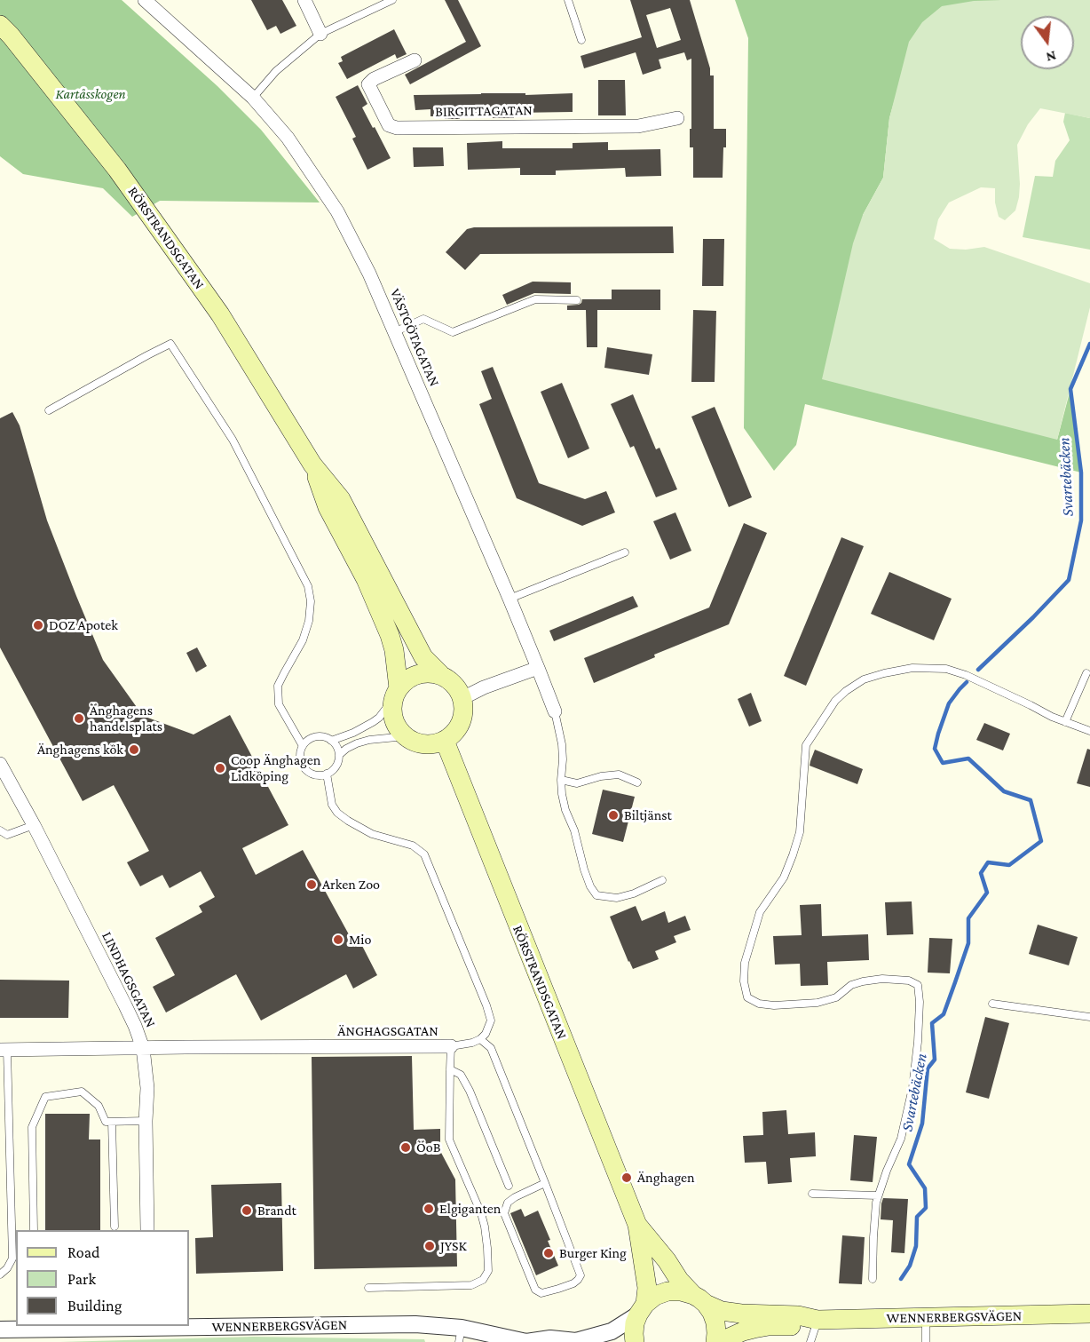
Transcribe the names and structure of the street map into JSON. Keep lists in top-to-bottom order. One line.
{"streets":{"main road":["RÖRSTRANDSGATAN","WENNERBERGSVÄGEN"],"street":["BIRGITTAGATAN","VÄSTGÖTAGATAN","LINDHAGSGATAN","ÄNGHAGSGATAN"]},"crossings":[["RÖRSTRANDSGATAN","WENNERBERGSVÄGEN"],["LINDHAGSGATAN","ÄNGHAGSGATAN"]],"water":["Svartebäcken"],"parks":["Kartåsskogen"],"places":["DOZ Apotek","Änghagens handelsplats","Änghagens kök","Coop Änghagen Lidköping","Biltjänst","Arken Zoo","Mio","ÖoB","Änghagen","Elgiganten","Brandt","JYSK","Burger King"],"legend":["Road","Park","Building"],"north":"bottom"}
